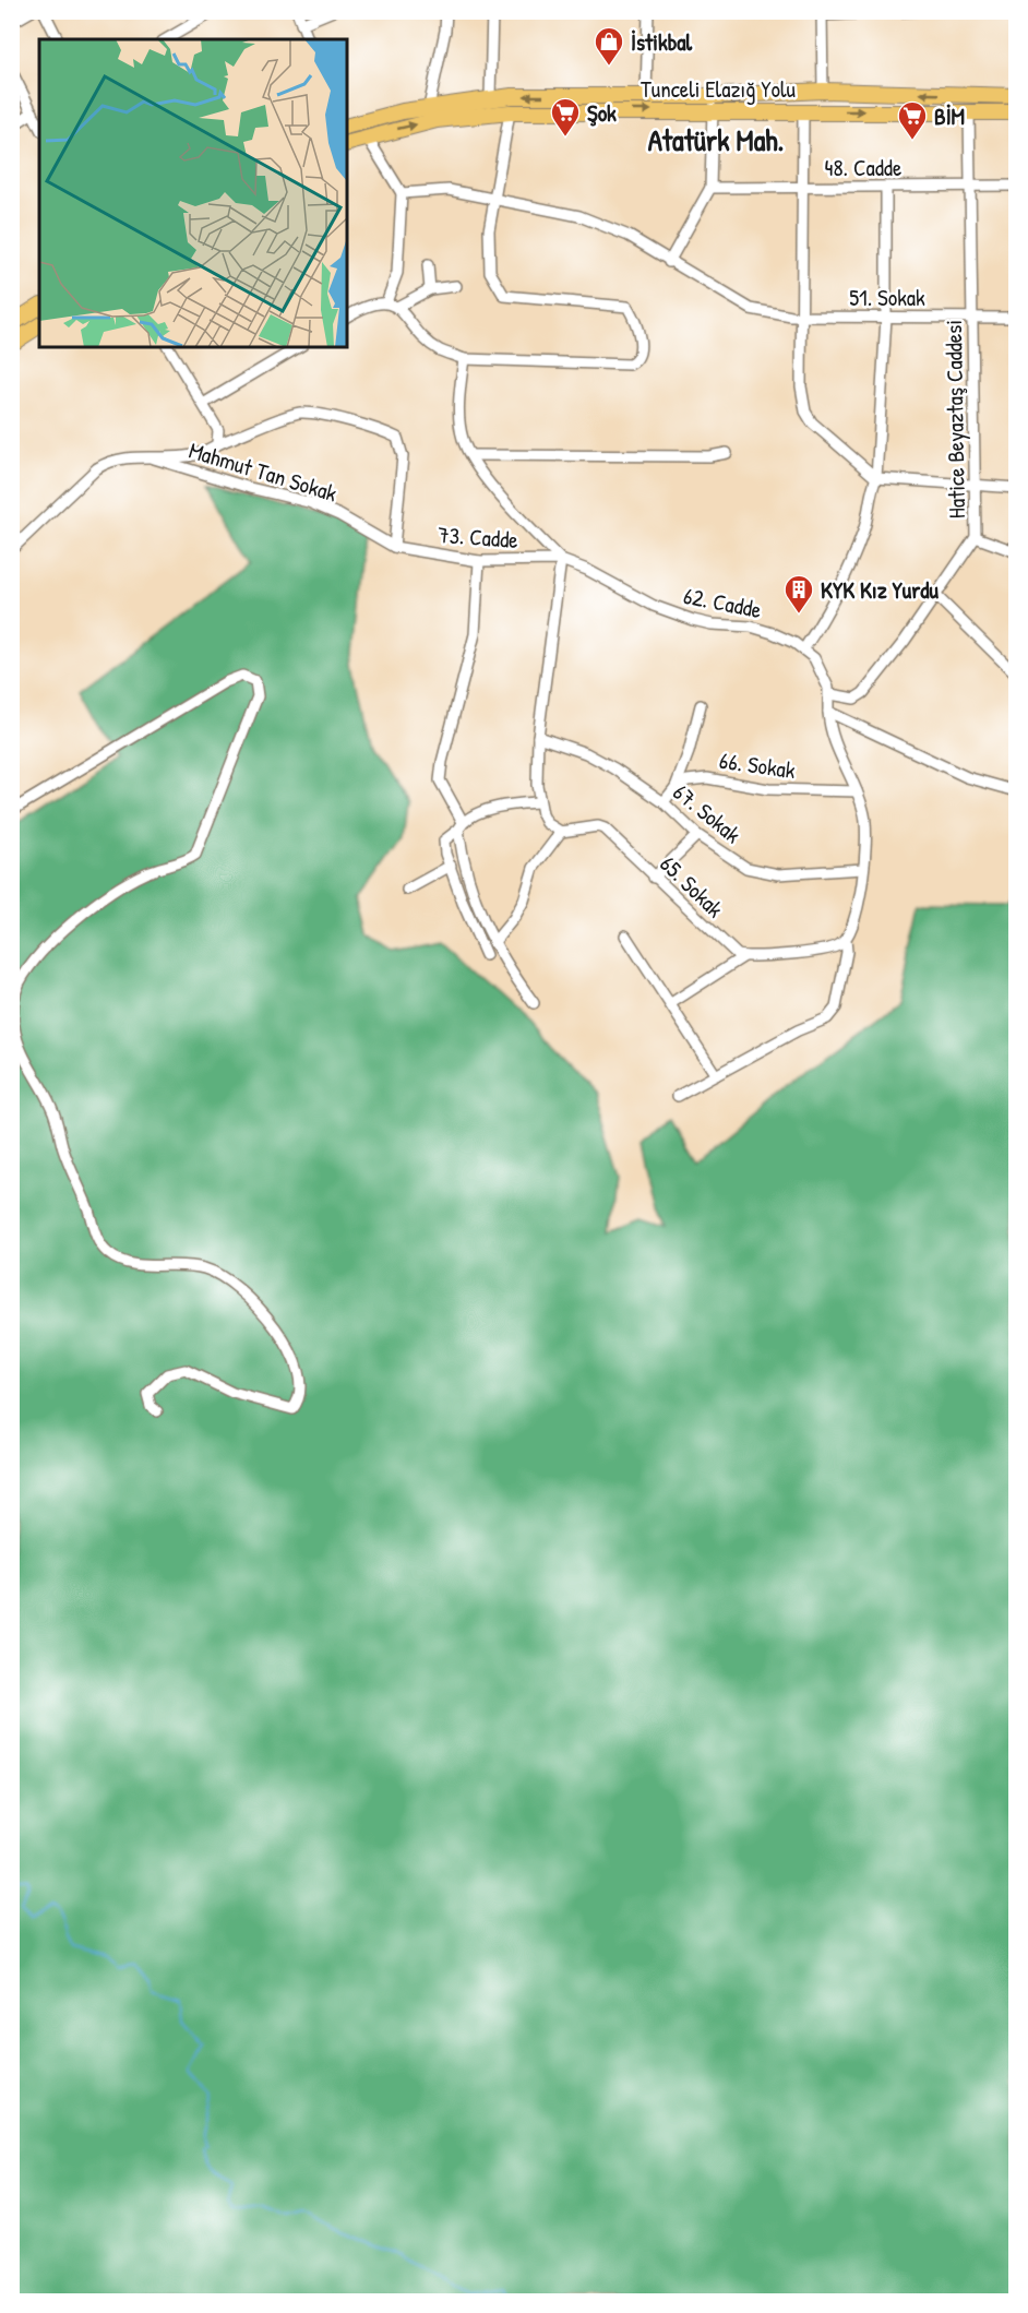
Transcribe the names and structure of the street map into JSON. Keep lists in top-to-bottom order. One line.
{"streets":{"main road":["Tunceli Elazığ Yolu"],"street":["48. Cadde","51. Sokak","Hatice Beyaztaş Caddesi","Mahmut Tan Sokak","73. Cadde","62. Cadde","66. Sokak","67. Sokak","65. Sokak"]},"crossings":[["Tunceli Elazığ Yolu","Hatice Beyaztaş Caddesi"],["48. Cadde","Hatice Beyaztaş Caddesi"],["51. Sokak","Hatice Beyaztaş Caddesi"],["Hatice Beyaztaş Caddesi","62. Cadde"],["Mahmut Tan Sokak","73. Cadde"],["73. Cadde","62. Cadde"]],"districts":["Atatürk Mah."],"places":{"shop":["İstikbal"],"supermarket":["Şok","BİM"],"building":["KYK Kız Yurdu"]}}
